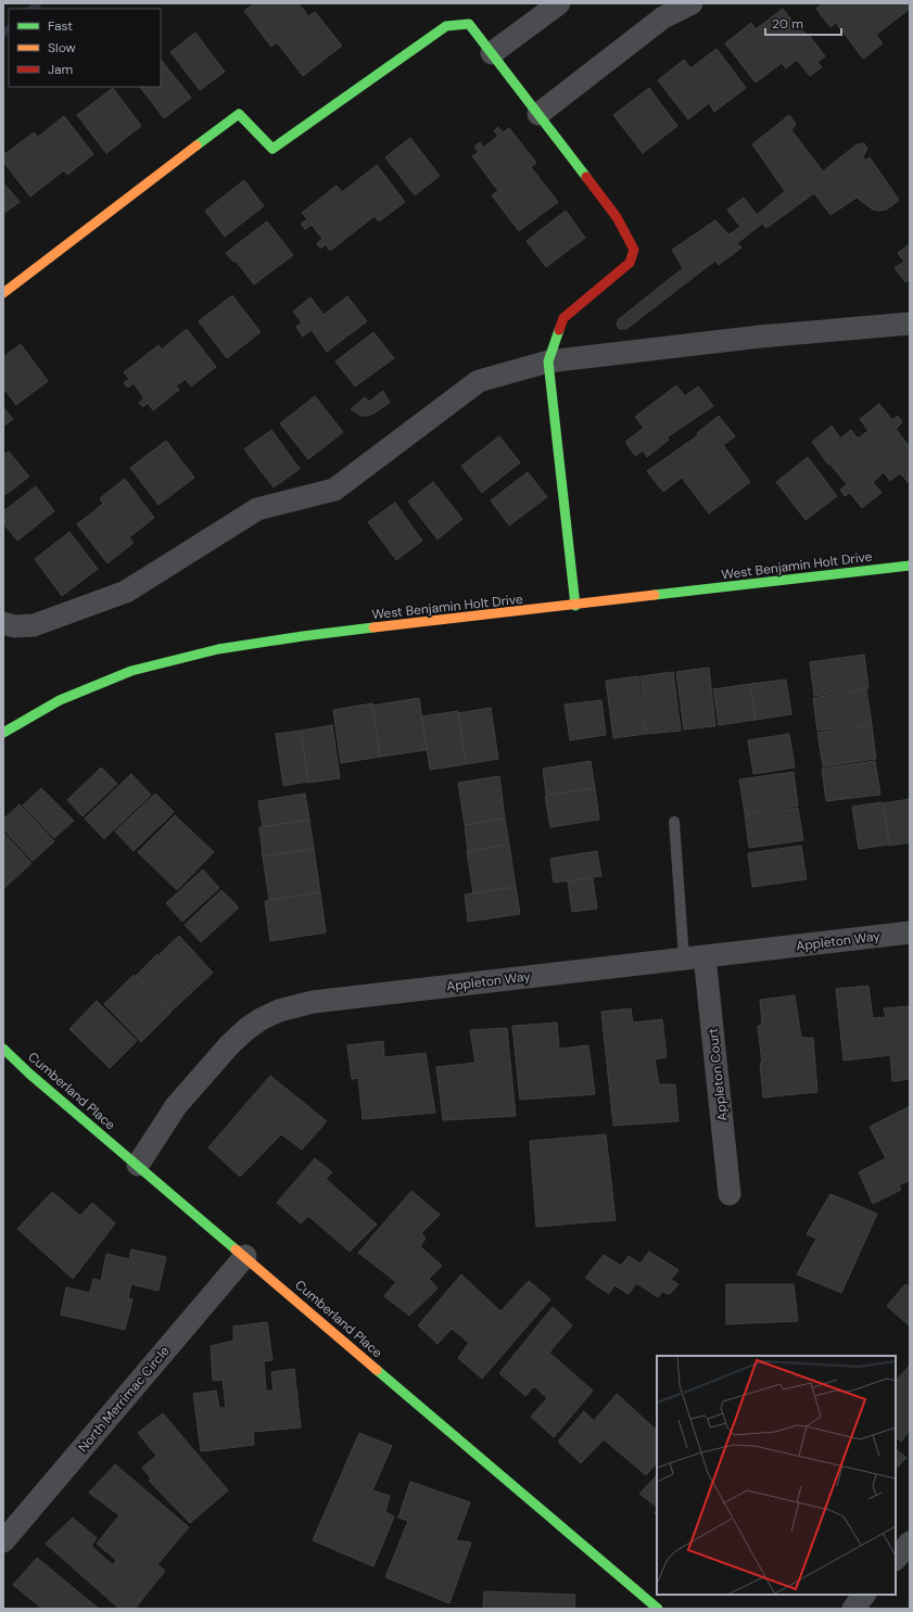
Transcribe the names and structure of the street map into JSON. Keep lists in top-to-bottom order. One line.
{"streets":{"street":["West Benjamin Holt Drive","Appleton Way","Appleton Court","Cumberland Place","North Merrimac Circle"]},"crossings":[["Appleton Way","Appleton Court"],["Appleton Way","Cumberland Place"],["Cumberland Place","North Merrimac Circle"]],"legend":["Fast","Slow","Jam"],"scale_bar":"20 m"}
